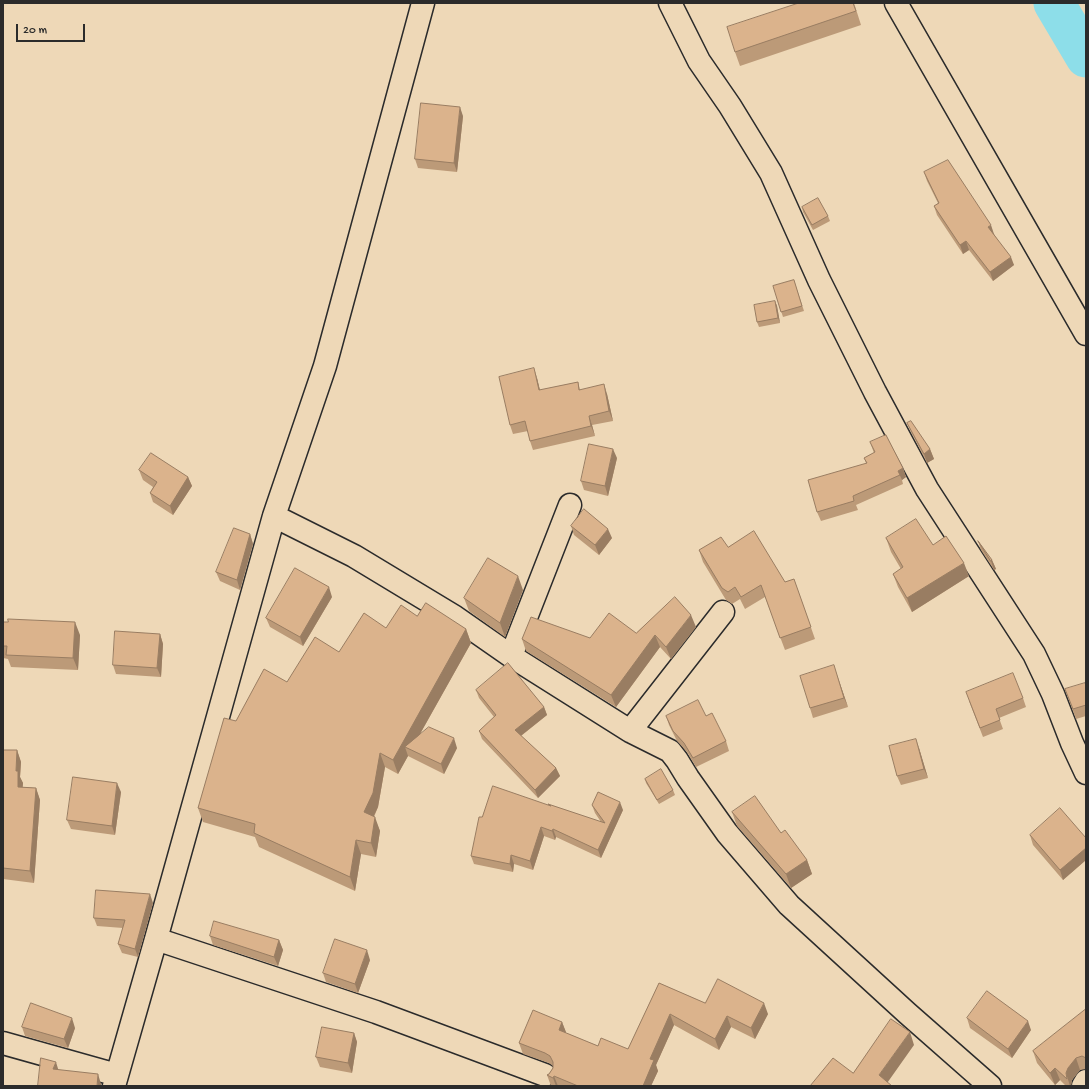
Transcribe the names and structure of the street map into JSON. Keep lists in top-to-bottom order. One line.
{"scale_bar":"20 m"}
